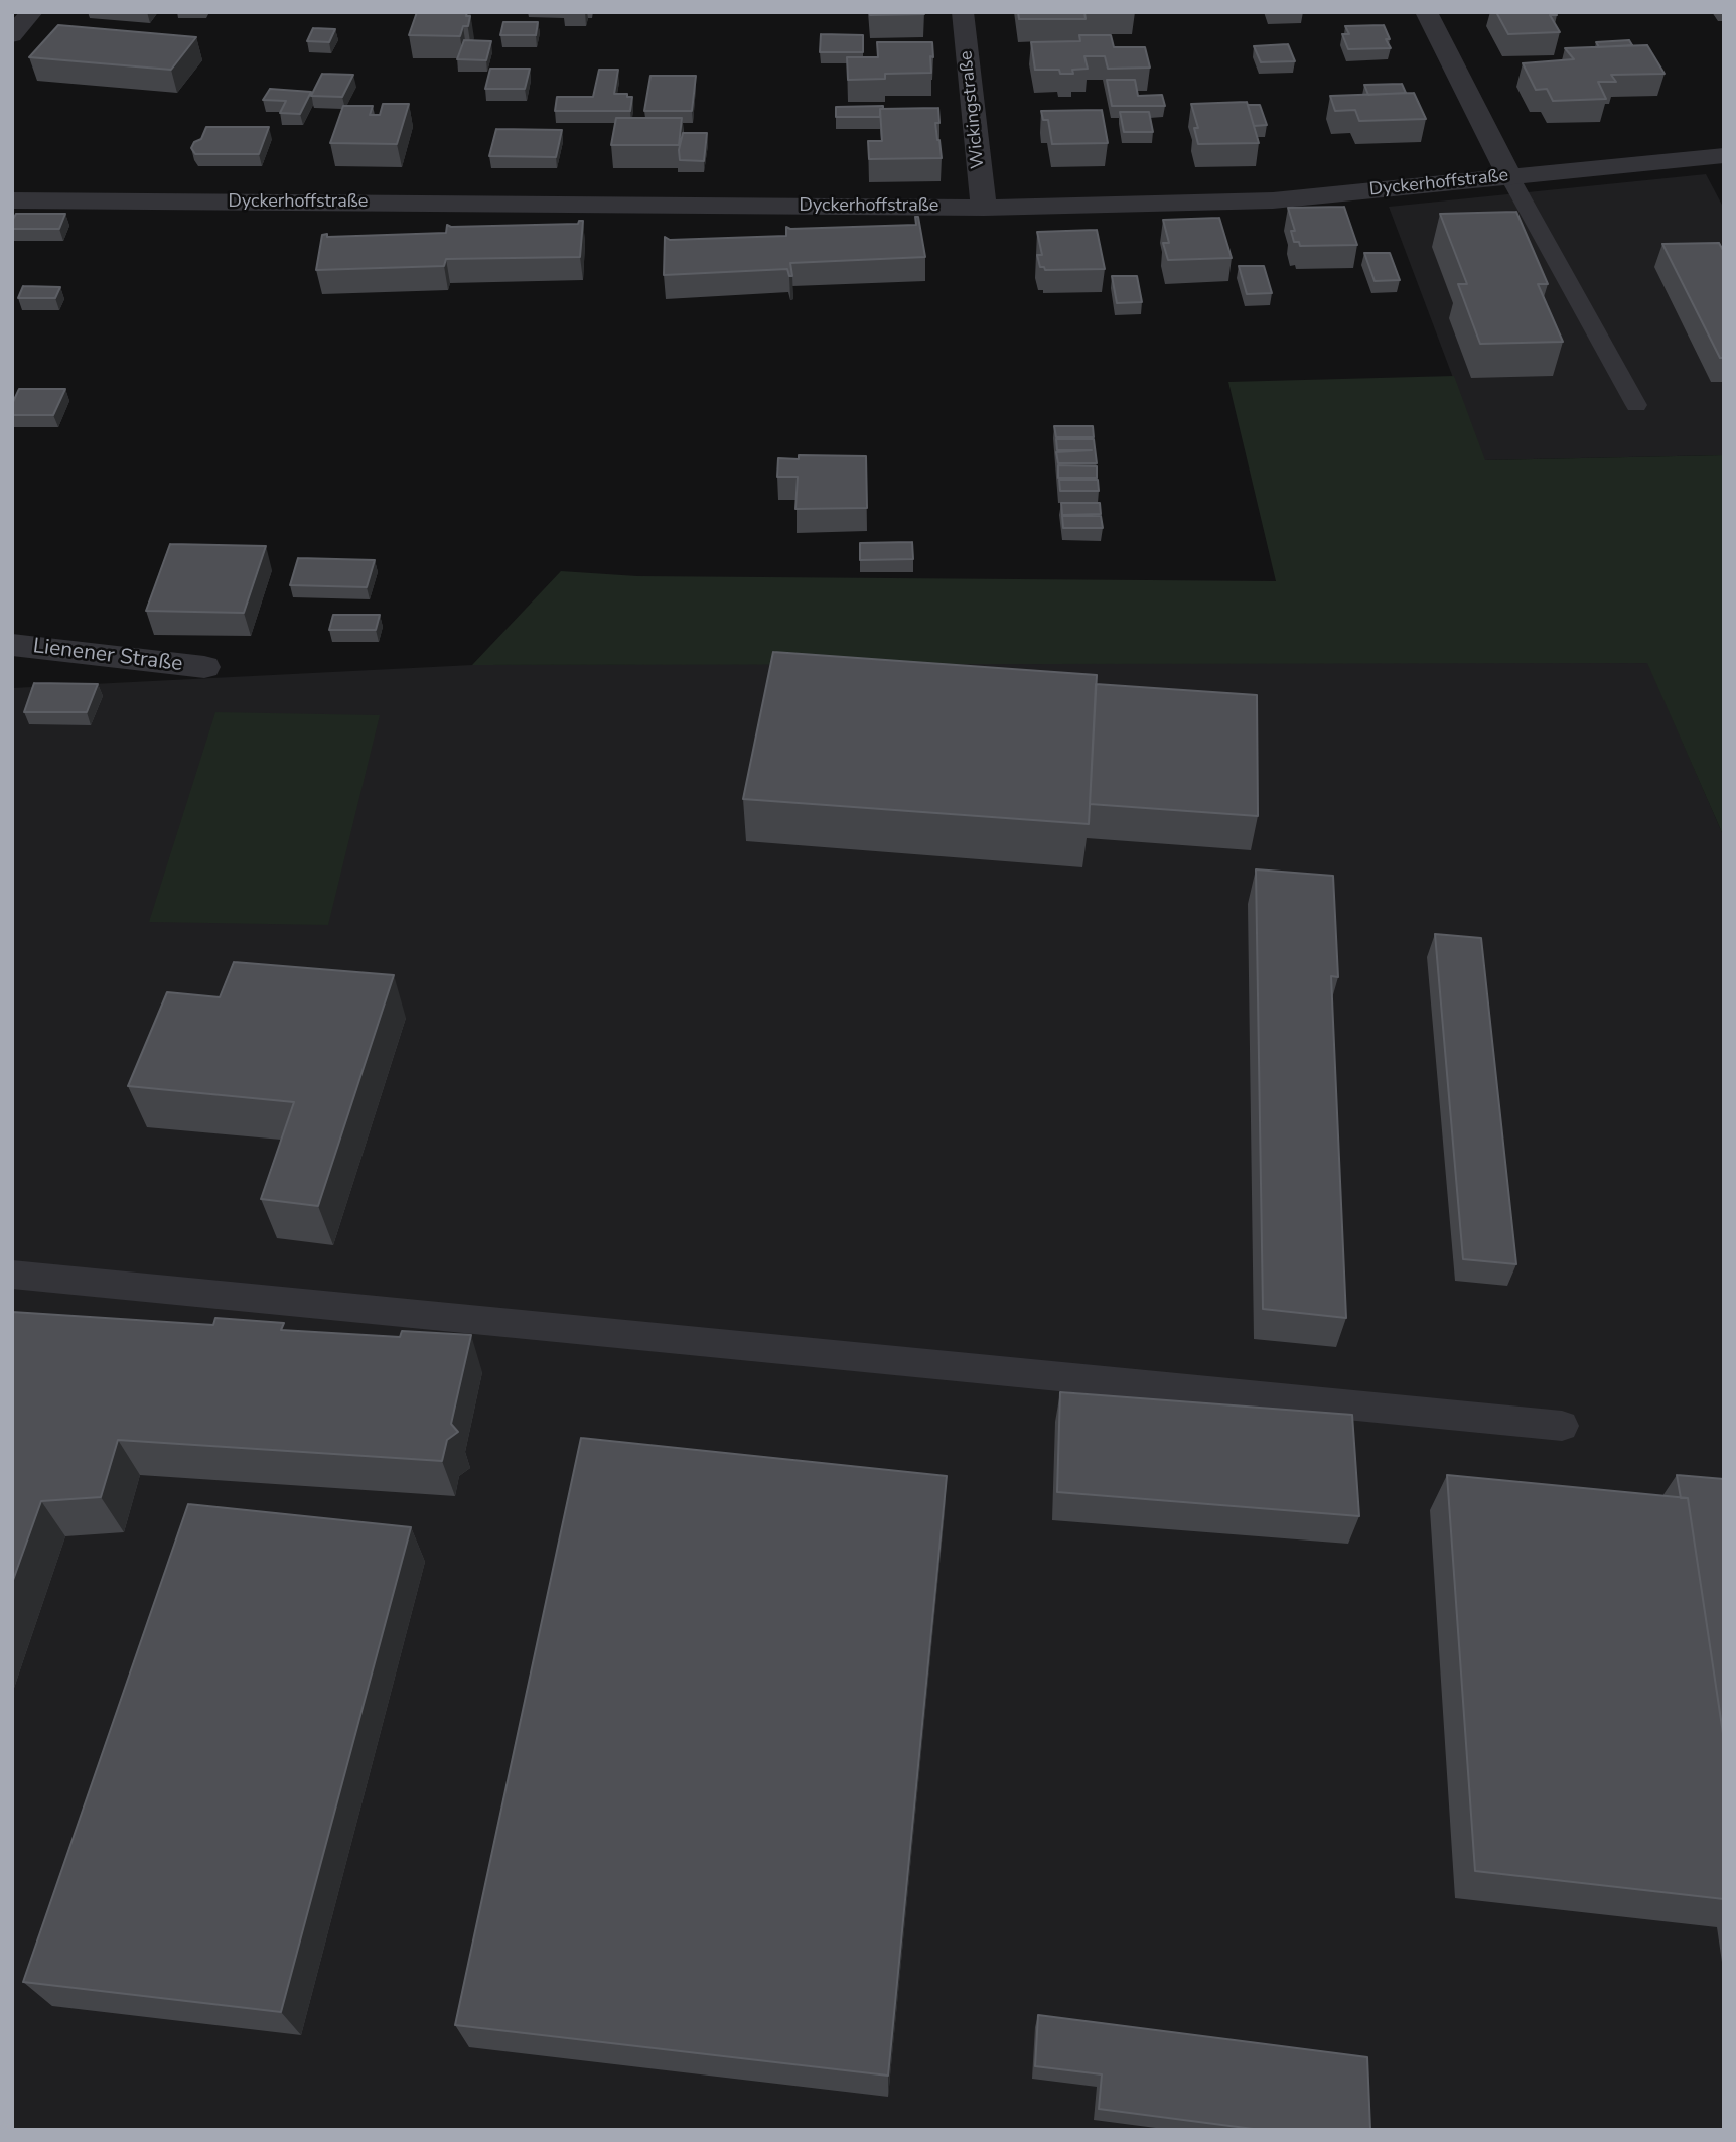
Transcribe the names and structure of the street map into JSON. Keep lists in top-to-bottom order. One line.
{"streets":{"street":["Wickingstraße","Dyckerhoffstraße","Lienener Straße"]},"crossings":[["Wickingstraße","Dyckerhoffstraße"]]}
